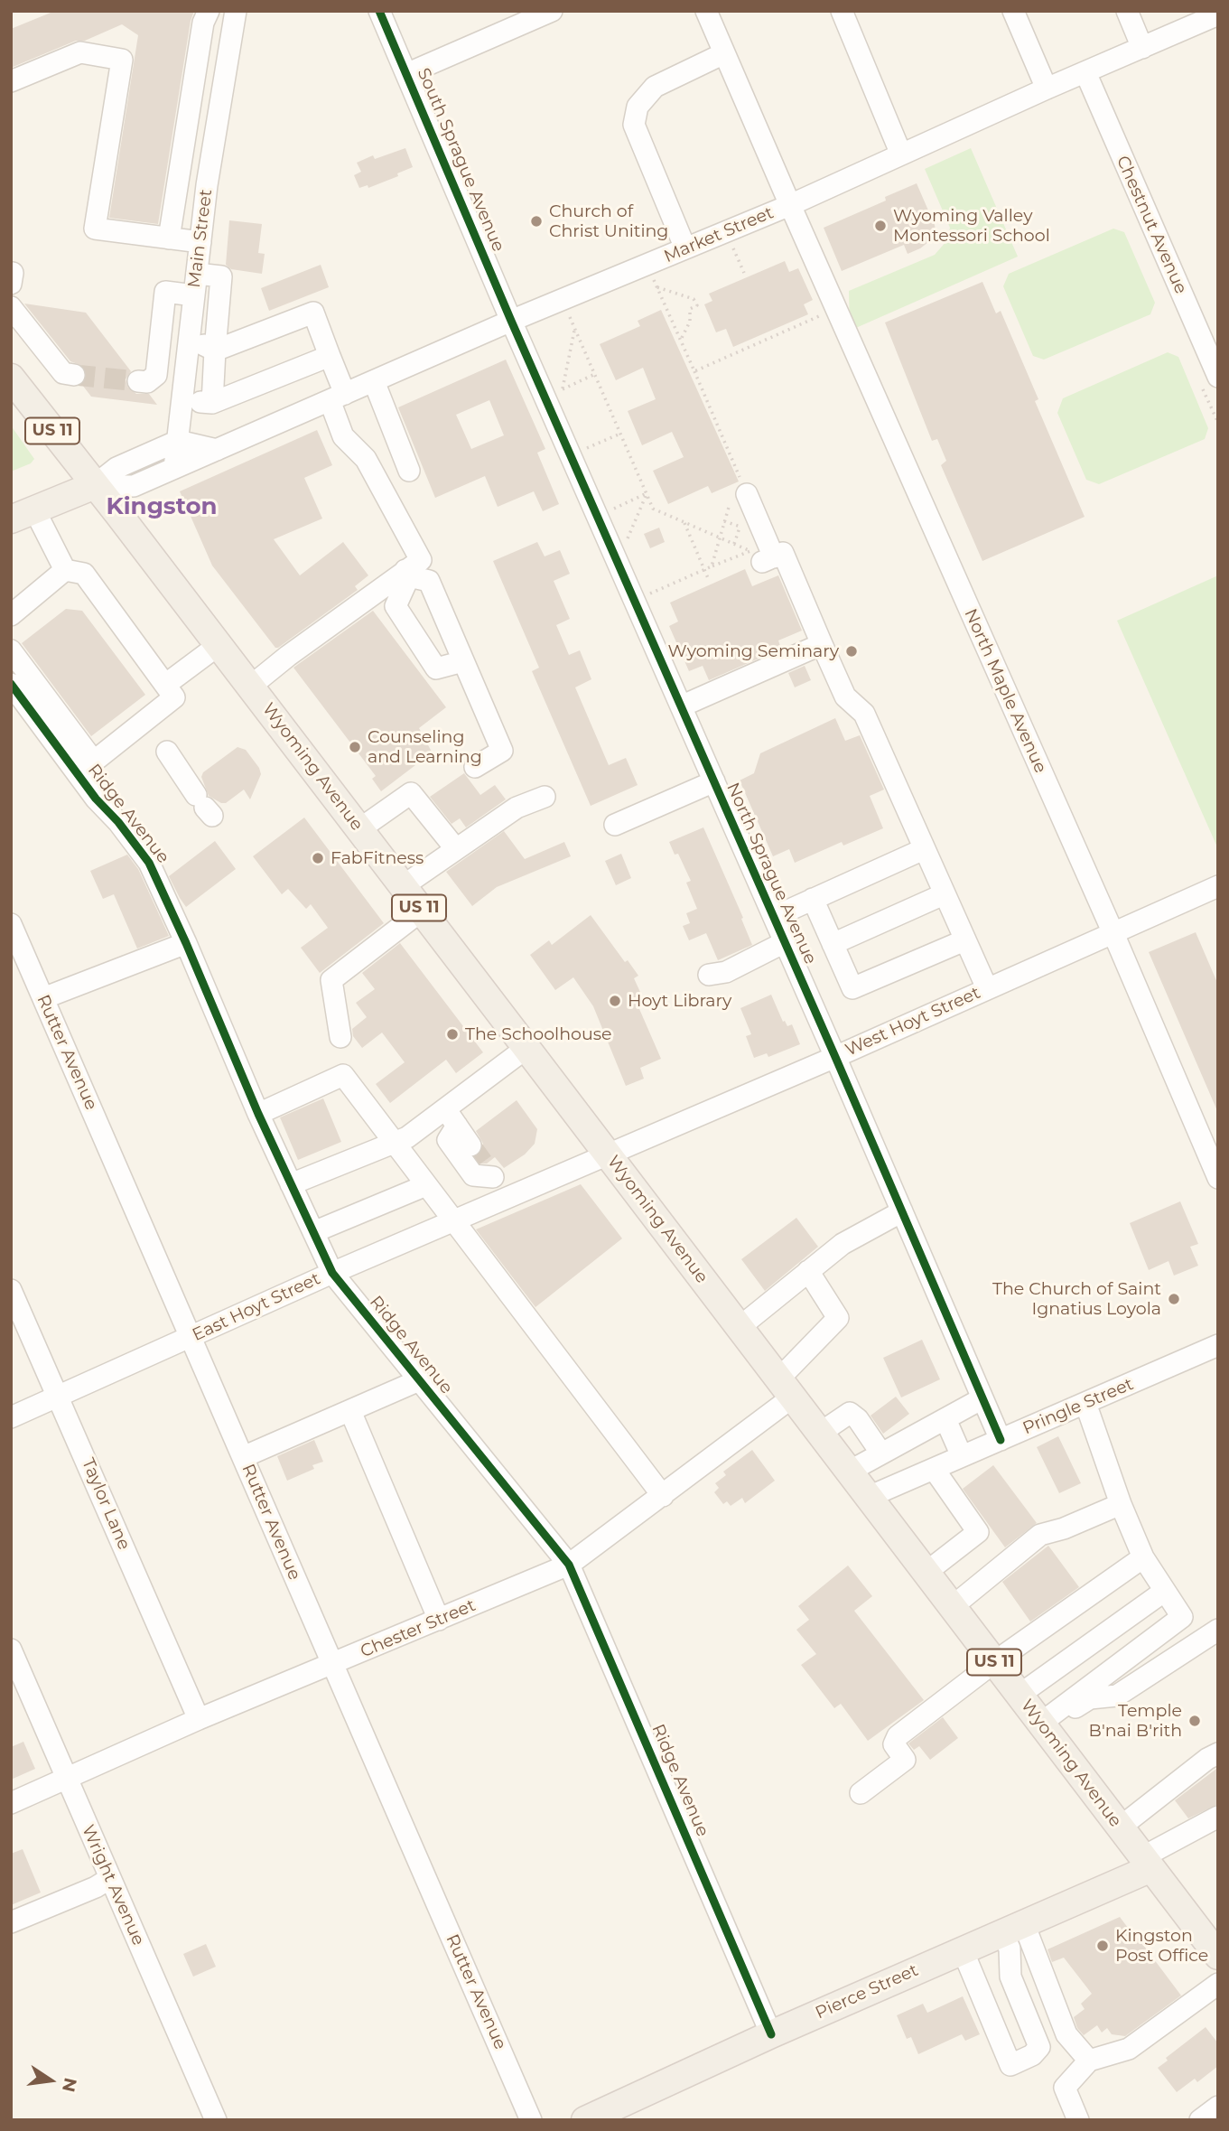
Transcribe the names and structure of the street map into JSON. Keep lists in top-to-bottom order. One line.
{"streets":{"main road":["Market Street","US 11","Wyoming Avenue","Pierce Street"],"street":["South Sprague Avenue","Chestnut Avenue","Main Street","North Maple Avenue","Ridge Avenue","North Sprague Avenue","West Hoyt Street","Rutter Avenue","East Hoyt Street","Pringle Street","Taylor Lane","Chester Street","Wright Avenue"]},"crossings":[["South Sprague Avenue","Market Street"],["South Sprague Avenue","North Sprague Avenue"],["Chestnut Avenue","Market Street"],["Market Street","Main Street"],["Market Street","US 11"],["Market Street","North Maple Avenue"],["Market Street","Wyoming Avenue"],["Market Street","North Sprague Avenue"],["US 11","Wyoming Avenue"],["North Maple Avenue","West Hoyt Street"],["Wyoming Avenue","West Hoyt Street"],["Wyoming Avenue","East Hoyt Street"],["Wyoming Avenue","Pringle Street"],["Wyoming Avenue","Chester Street"],["Wyoming Avenue","Pierce Street"],["Ridge Avenue","East Hoyt Street"],["Ridge Avenue","Chester Street"],["Ridge Avenue","Pierce Street"],["North Sprague Avenue","West Hoyt Street"],["North Sprague Avenue","Pringle Street"],["West Hoyt Street","East Hoyt Street"],["Rutter Avenue","East Hoyt Street"],["Rutter Avenue","Chester Street"],["East Hoyt Street","Taylor Lane"],["Taylor Lane","Chester Street"],["Chester Street","Wright Avenue"]],"districts":["Kingston"],"places":["Church of Christ Uniting","Wyoming Valley Montessori School","Wyoming Seminary","Counseling and Learning","FabFitness","Hoyt Library","The Schoolhouse","The Church of Saint Ignatius Loyola","Temple B'nai B'rith","Kingston Post Office"],"north":"right"}
